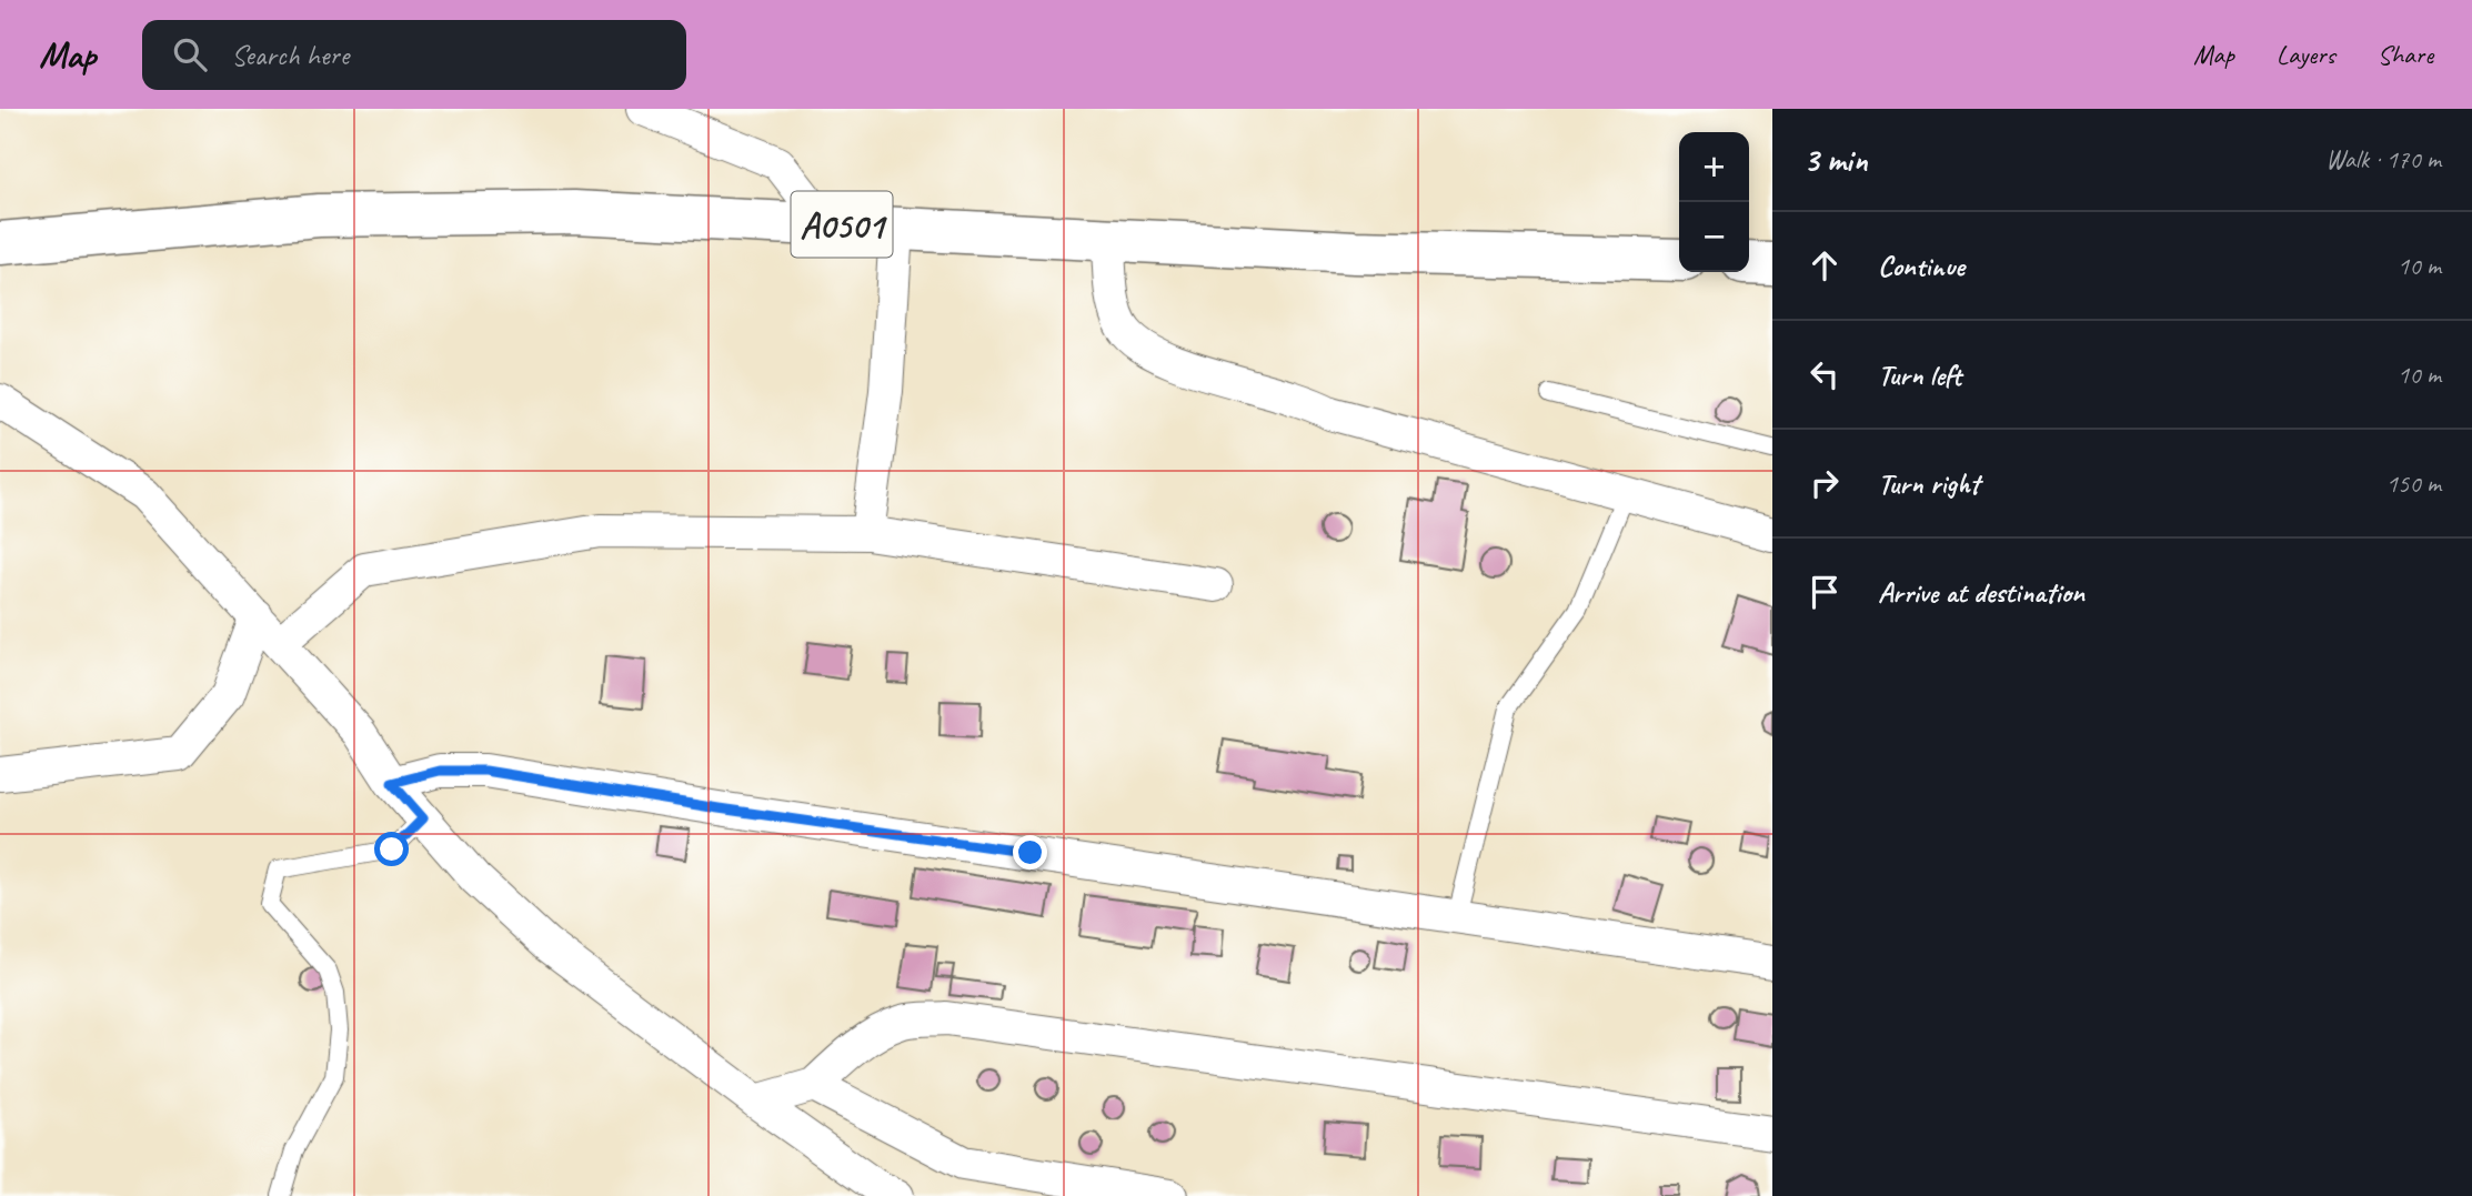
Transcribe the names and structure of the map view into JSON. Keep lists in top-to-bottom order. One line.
{"streets":{"highway":["A0501"]},"page":{"header":"Map","search":"Search here","nav":["Map","Layers","Share"],"heading":["3 min","Walk · 170 m"],"map_buttons":["+","−"],"list":[["Continue","10 m"],["Turn left","10 m"],["Turn right","150 m"],"Arrive at destination"]}}
